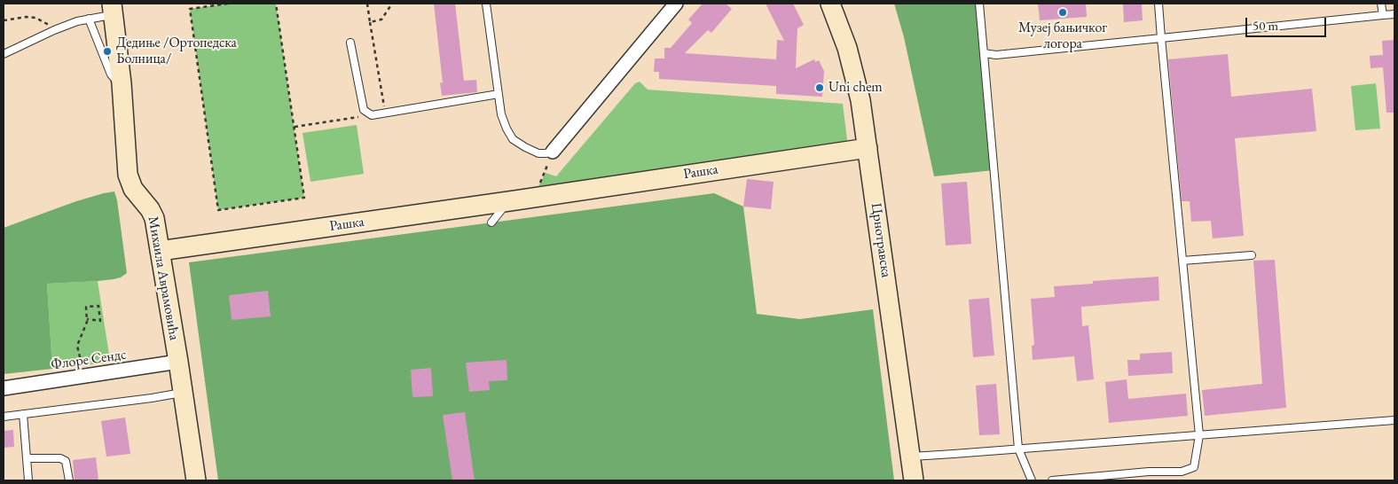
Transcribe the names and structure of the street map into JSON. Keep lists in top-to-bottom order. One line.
{"streets":{"street":["Рашка","Црнотравска","Михаила Аврамовића","Флоре Сендс"]},"crossings":[["Рашка","Црнотравска"],["Рашка","Михаила Аврамовића"],["Михаила Аврамовића","Флоре Сендс"]],"places":["Музеј бањичког логора","Дедиње /Ортопедска Болница/","Uni chem"],"scale_bar":"50 m"}
